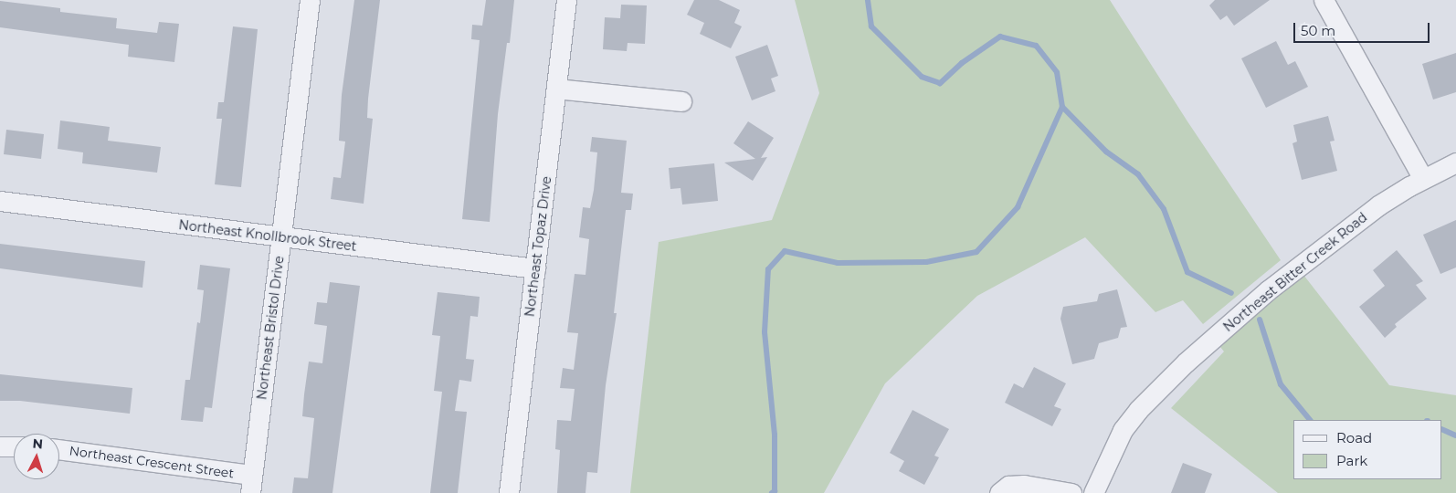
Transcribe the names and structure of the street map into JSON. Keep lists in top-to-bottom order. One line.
{"streets":{"street":["Northeast Knollbrook Street","Northeast Topaz Drive","Northeast Bitter Creek Road","Northeast Bristol Drive","Northeast Crescent Street"]},"crossings":[["Northeast Knollbrook Street","Northeast Topaz Drive"],["Northeast Knollbrook Street","Northeast Bristol Drive"],["Northeast Bristol Drive","Northeast Crescent Street"]],"legend":["Road","Park"],"scale_bar":"50 m","north":"top"}
